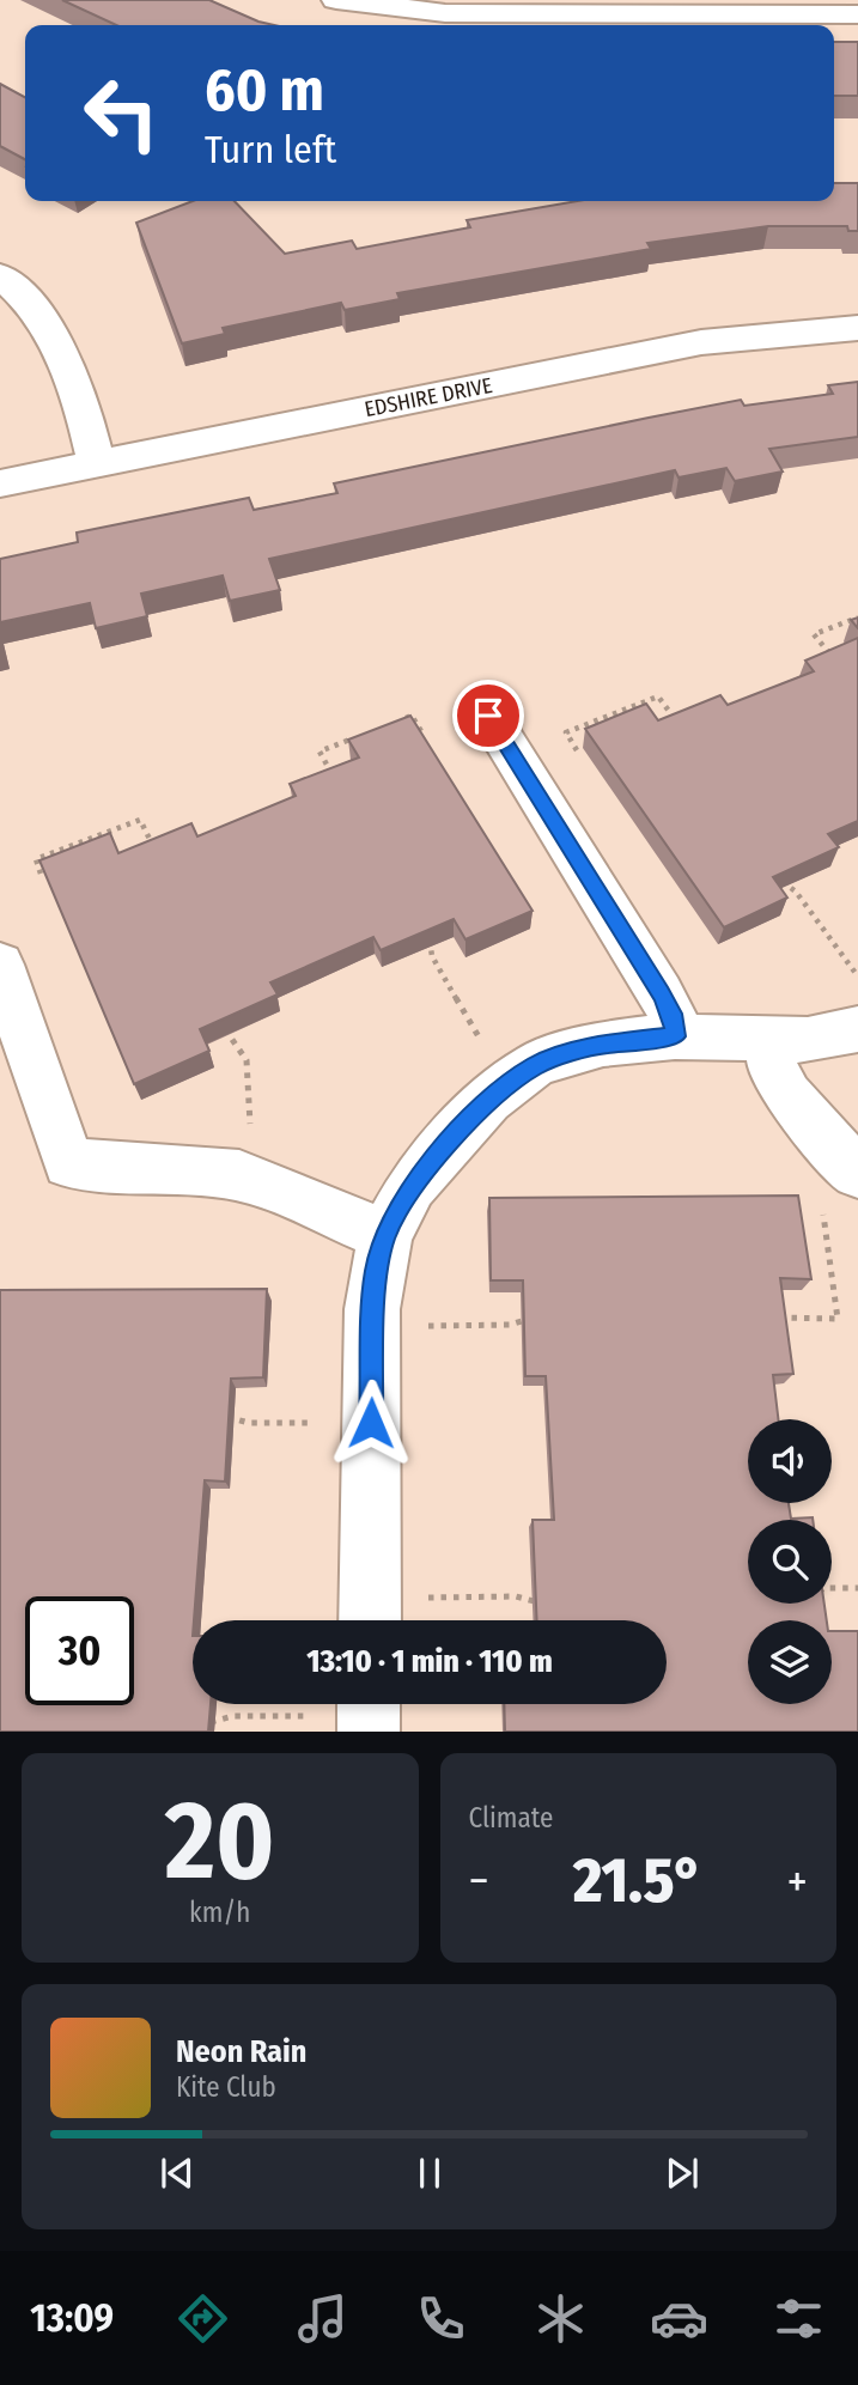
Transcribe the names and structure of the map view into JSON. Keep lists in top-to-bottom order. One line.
{"streets":{"street":["EDSHIRE DRIVE"]},"page":{"turn":["60 m","Turn left"],"limit":"30","trip":"13:10 · 1 min · 110 m","tile":[["20","km/h"],"Climate"],"heat":["−","21.5°","+"],"song":["Neon Rain","Kite Club"],"tabs":"13:09"}}
